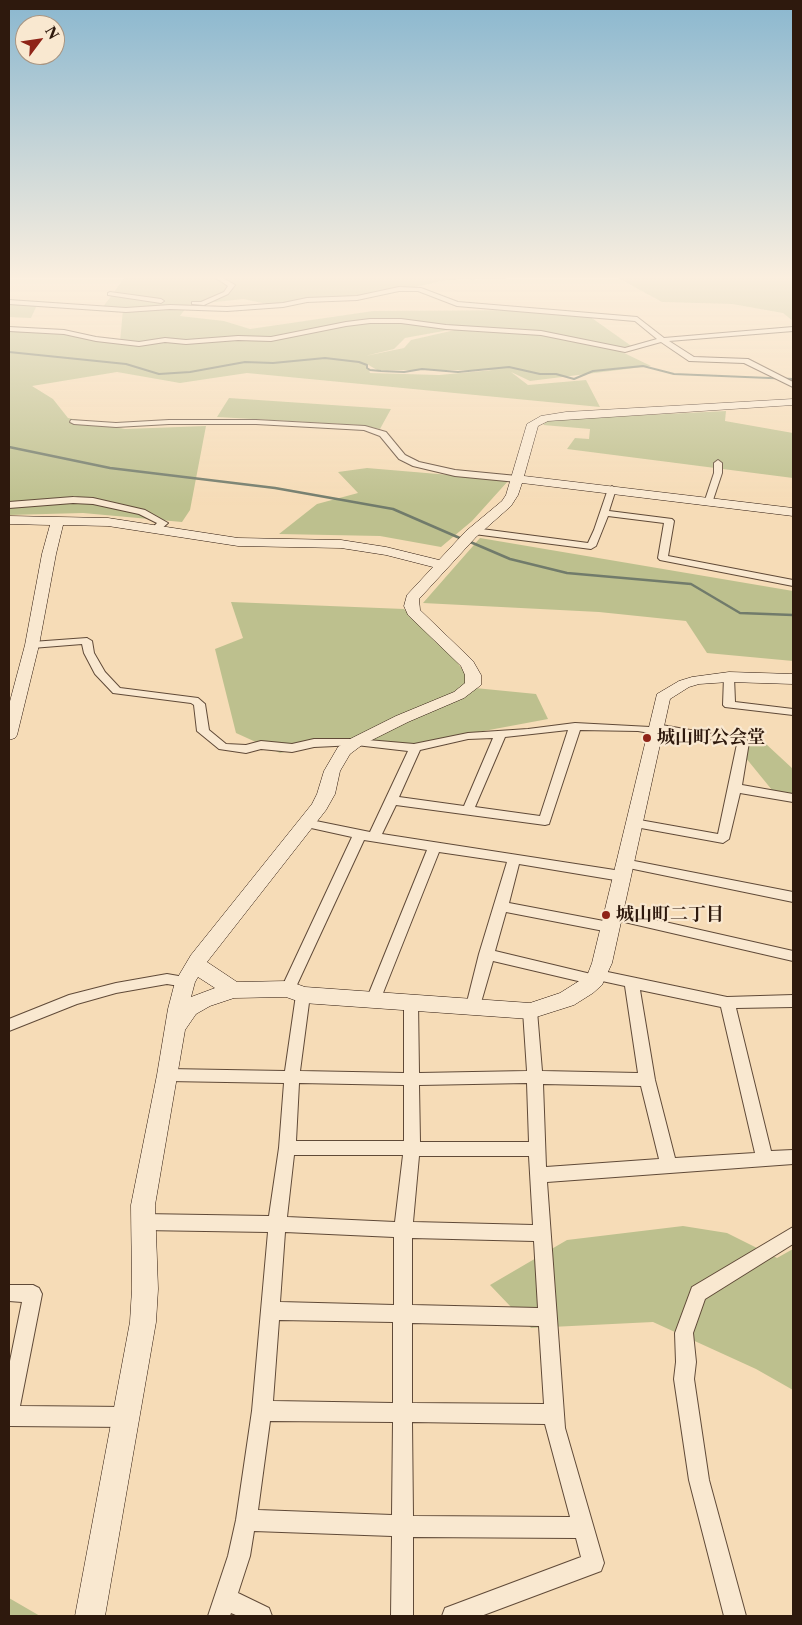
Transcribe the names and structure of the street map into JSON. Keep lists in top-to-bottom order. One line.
{"places":["城山町公会堂","城山町二丁目"],"north":"top right"}
